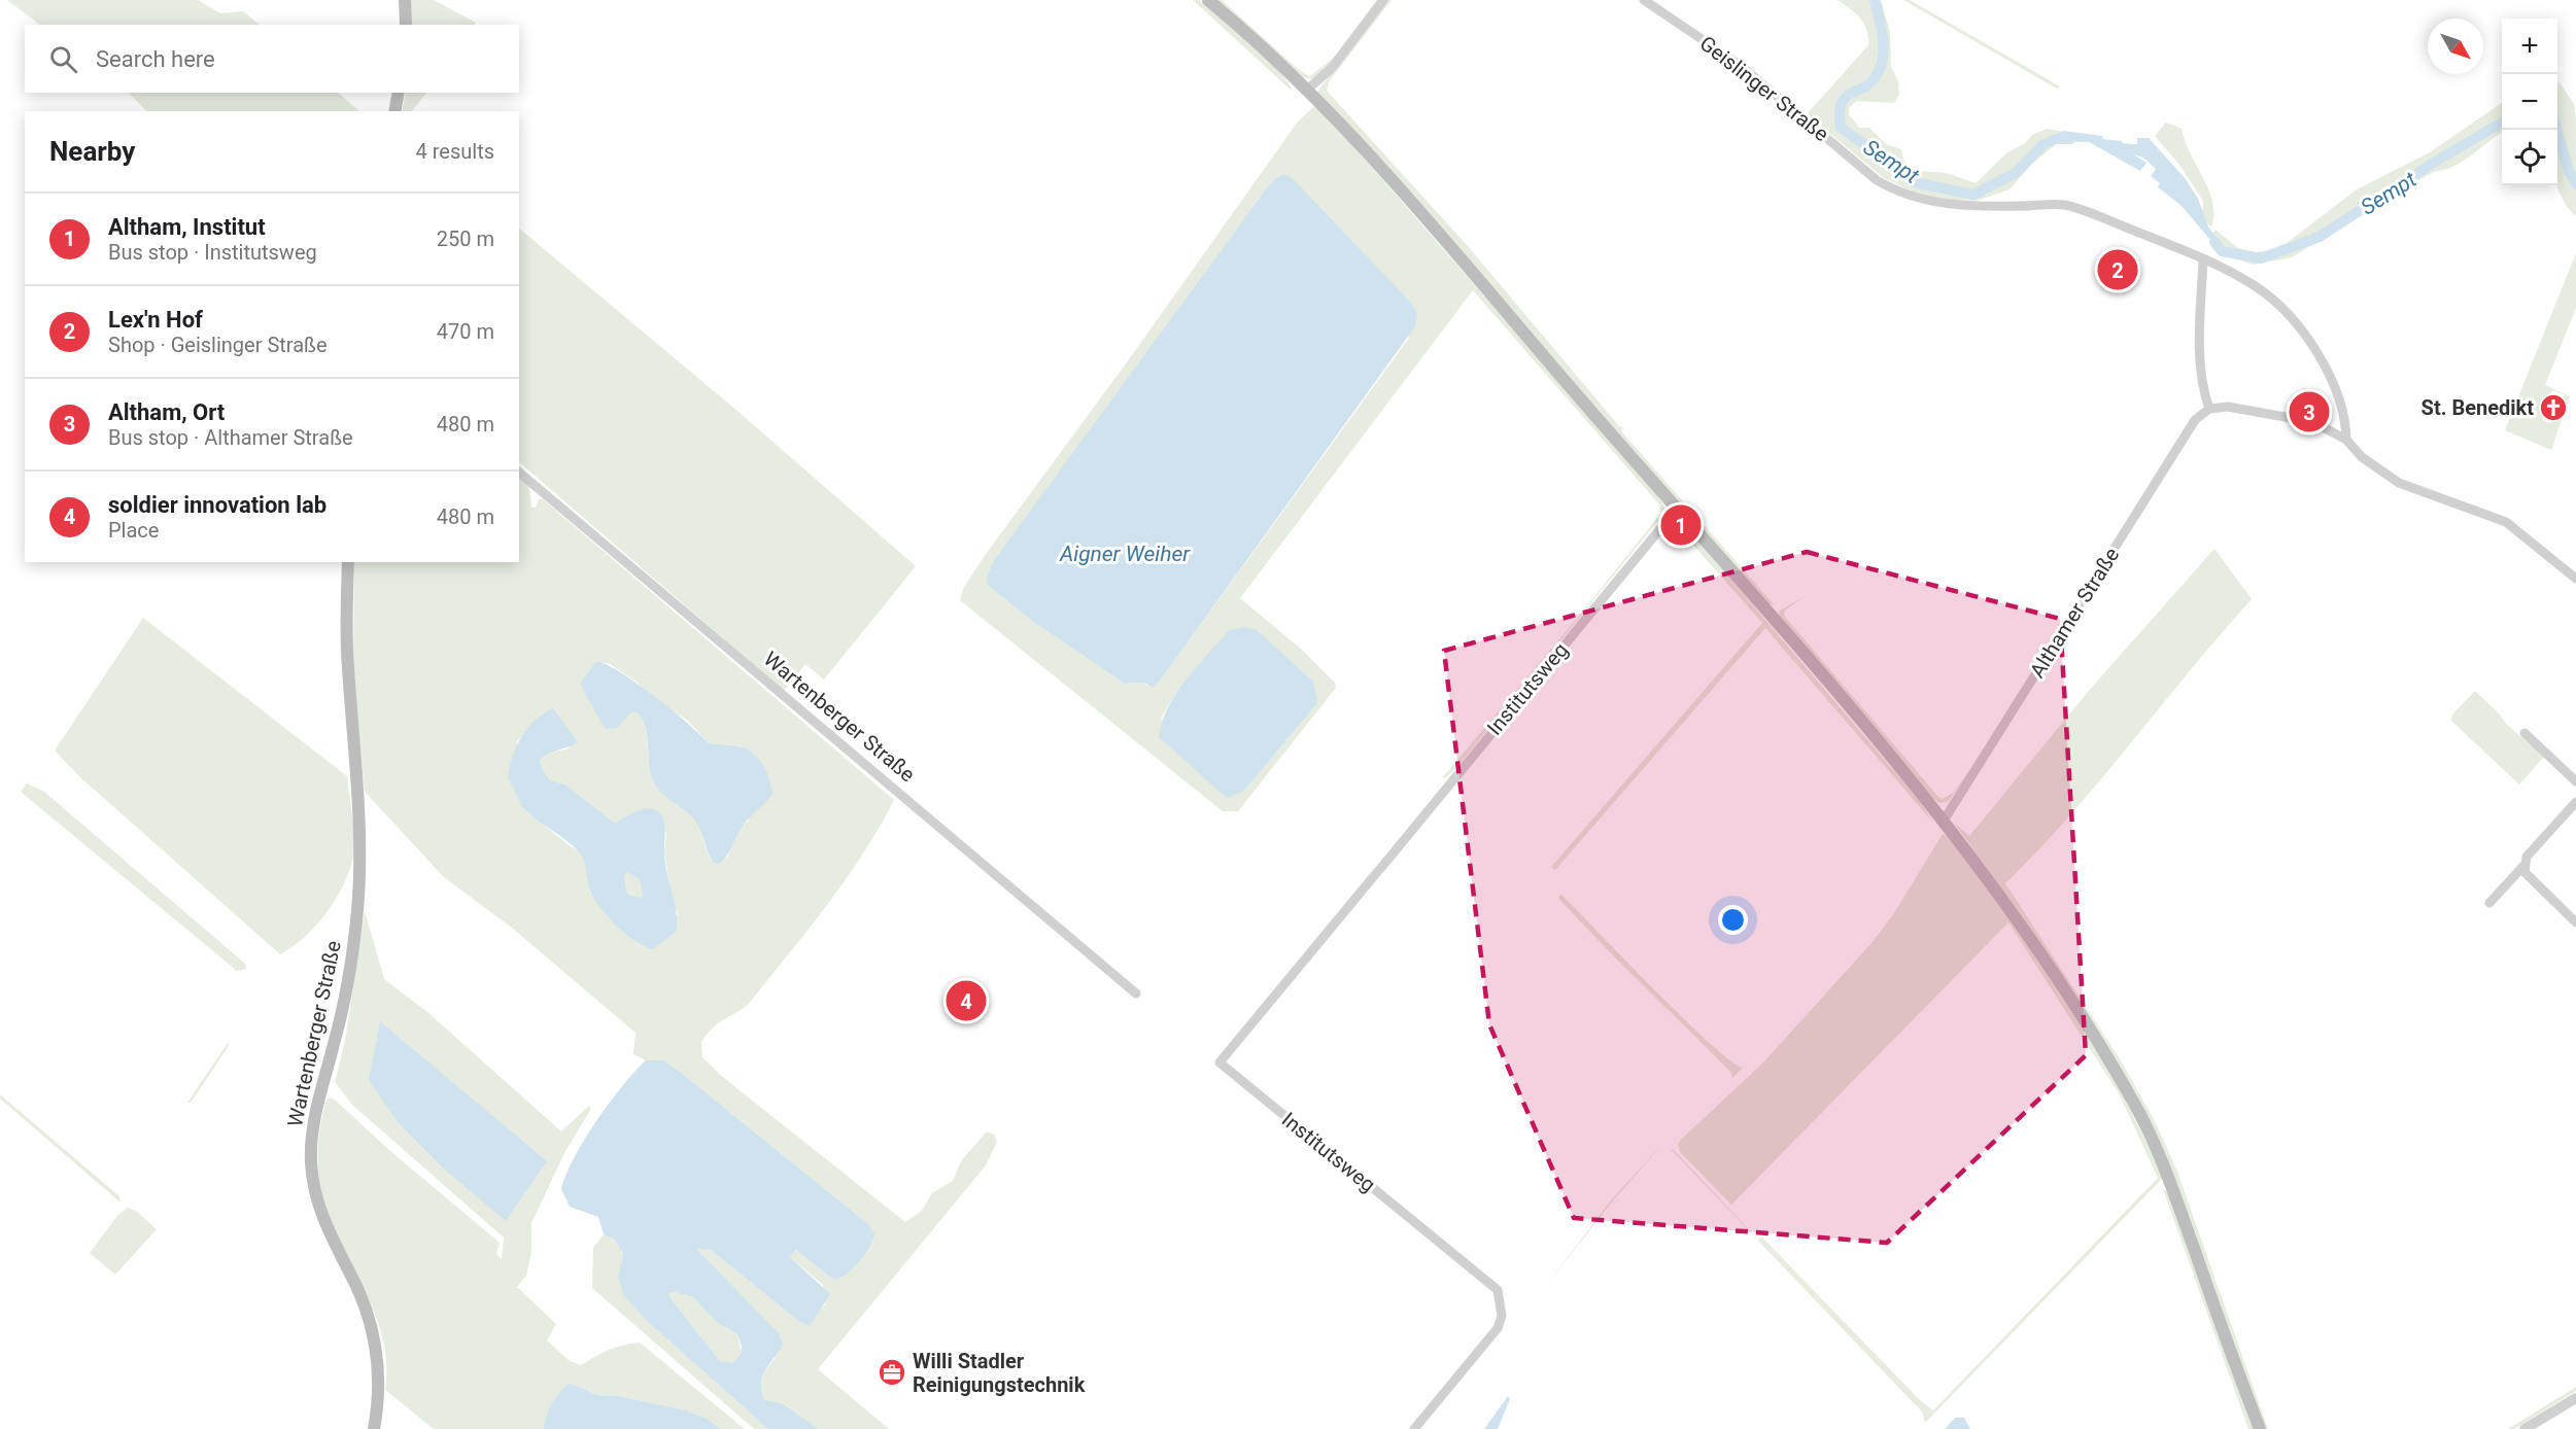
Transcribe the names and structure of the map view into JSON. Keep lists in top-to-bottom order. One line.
{"streets":{"main road":["Wartenberger Straße"],"street":["Geislinger Straße","Althamer Straße","Institutsweg"]},"water":["Sempt","Aigner Weiher"],"places":{"church":["St. Benedikt"],"office":["Willi Stadler Reinigungstechnik"]},"north":"bottom right","page":{"map_buttons":["+","−"],"search":"Search here","heading":["Nearby","4 results"],"list":[{"mark":"1","name":"Altham, Institut","note":"Bus stop · Institutsweg","value":"250 m"},{"mark":"2","name":"Lex'n Hof","note":"Shop · Geislinger Straße","value":"470 m"},{"mark":"3","name":"Altham, Ort","note":"Bus stop · Althamer Straße","value":"480 m"},{"mark":"4","name":"soldier innovation lab","note":"Place","value":"480 m"}],"pins":["2","3","1","4"]}}
